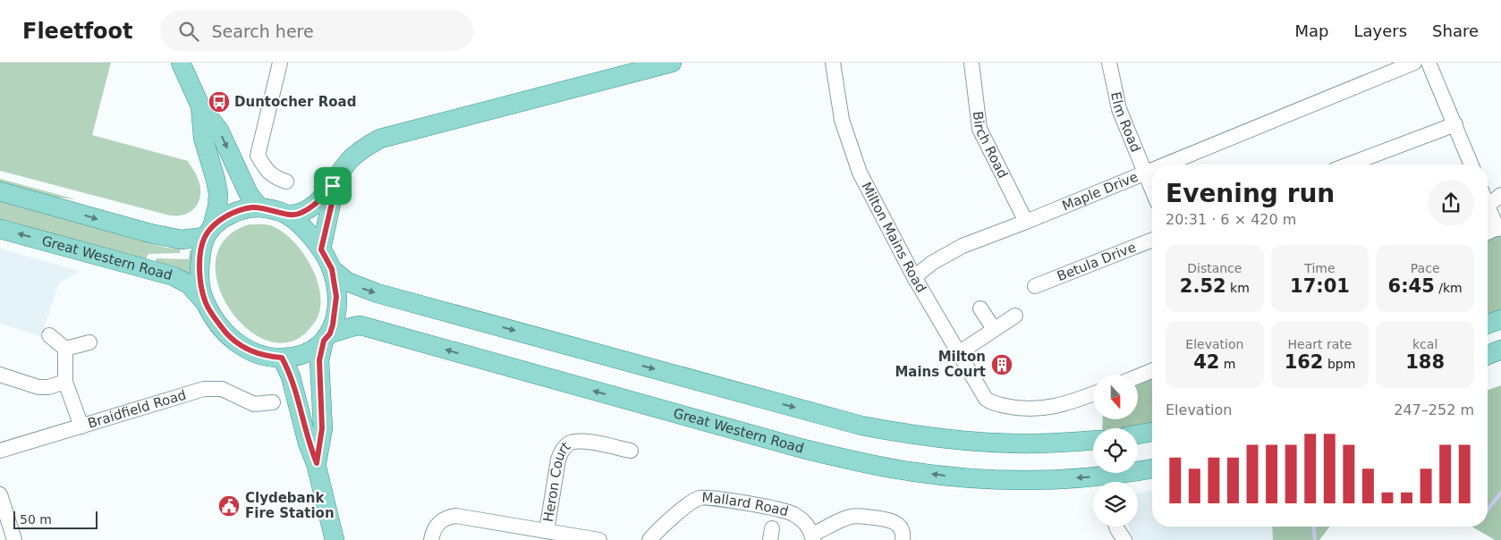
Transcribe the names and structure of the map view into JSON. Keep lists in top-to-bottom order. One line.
{"streets":{"main road":["Great Western Road"],"street":["Elm Road","Birch Road","Maple Drive","Milton Mains Road","Betula Drive","Braidfield Road","Heron Court","Mallard Road"]},"crossings":[["Elm Road","Maple Drive"],["Birch Road","Maple Drive"],["Maple Drive","Milton Mains Road"]],"places":{"bus stop":["Duntocher Road"],"building":["Milton Mains Court"],"public building":["Clydebank Fire Station"]},"scale_bar":"50 m","north":"bottom","page":{"header":"Fleetfoot","search":"Search here","nav":["Map","Layers","Share"],"heading":["Evening run","20:31 · 6 × 420 m"],"stats":[["Distance","2.52 km"],["Time","17:01"],["Pace","6:45 /km"],["Elevation","42 m"],["Heart rate","162 bpm"],["kcal","188"]],"chart":["Elevation","247–252 m"],"scale":"50 m"}}
